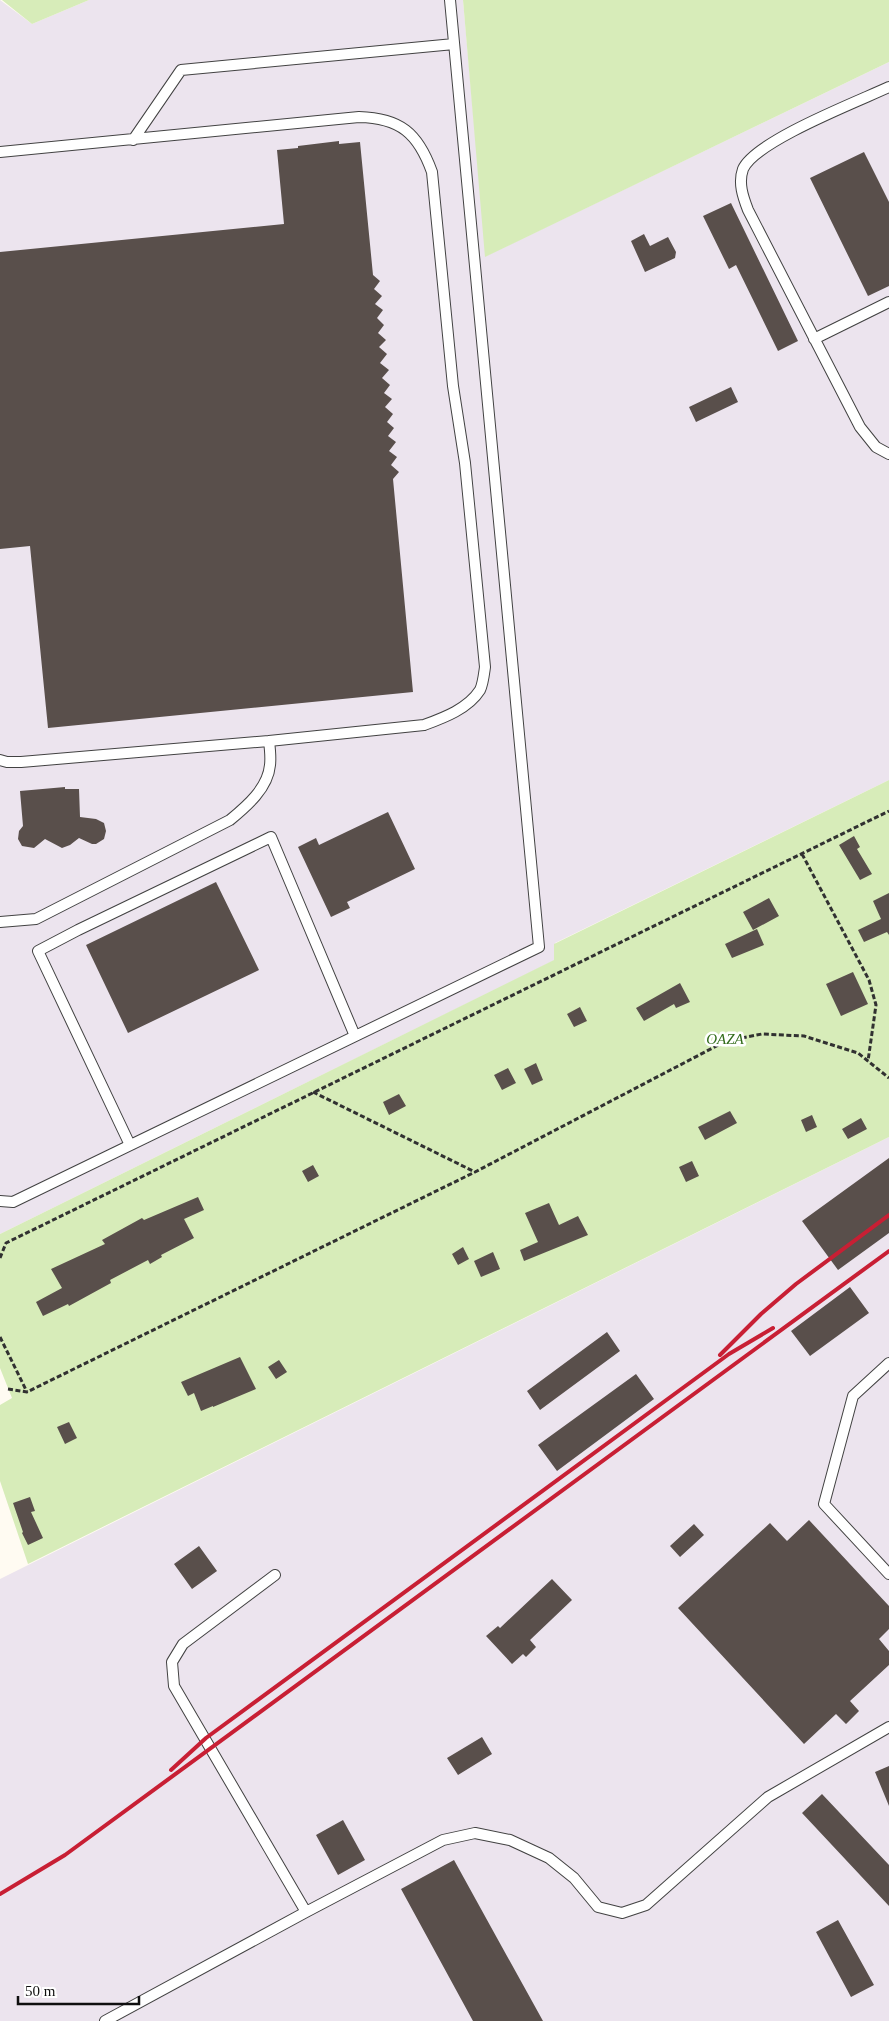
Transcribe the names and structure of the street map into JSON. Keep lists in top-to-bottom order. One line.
{"parks":["OAZA"],"scale_bar":"50 m"}
